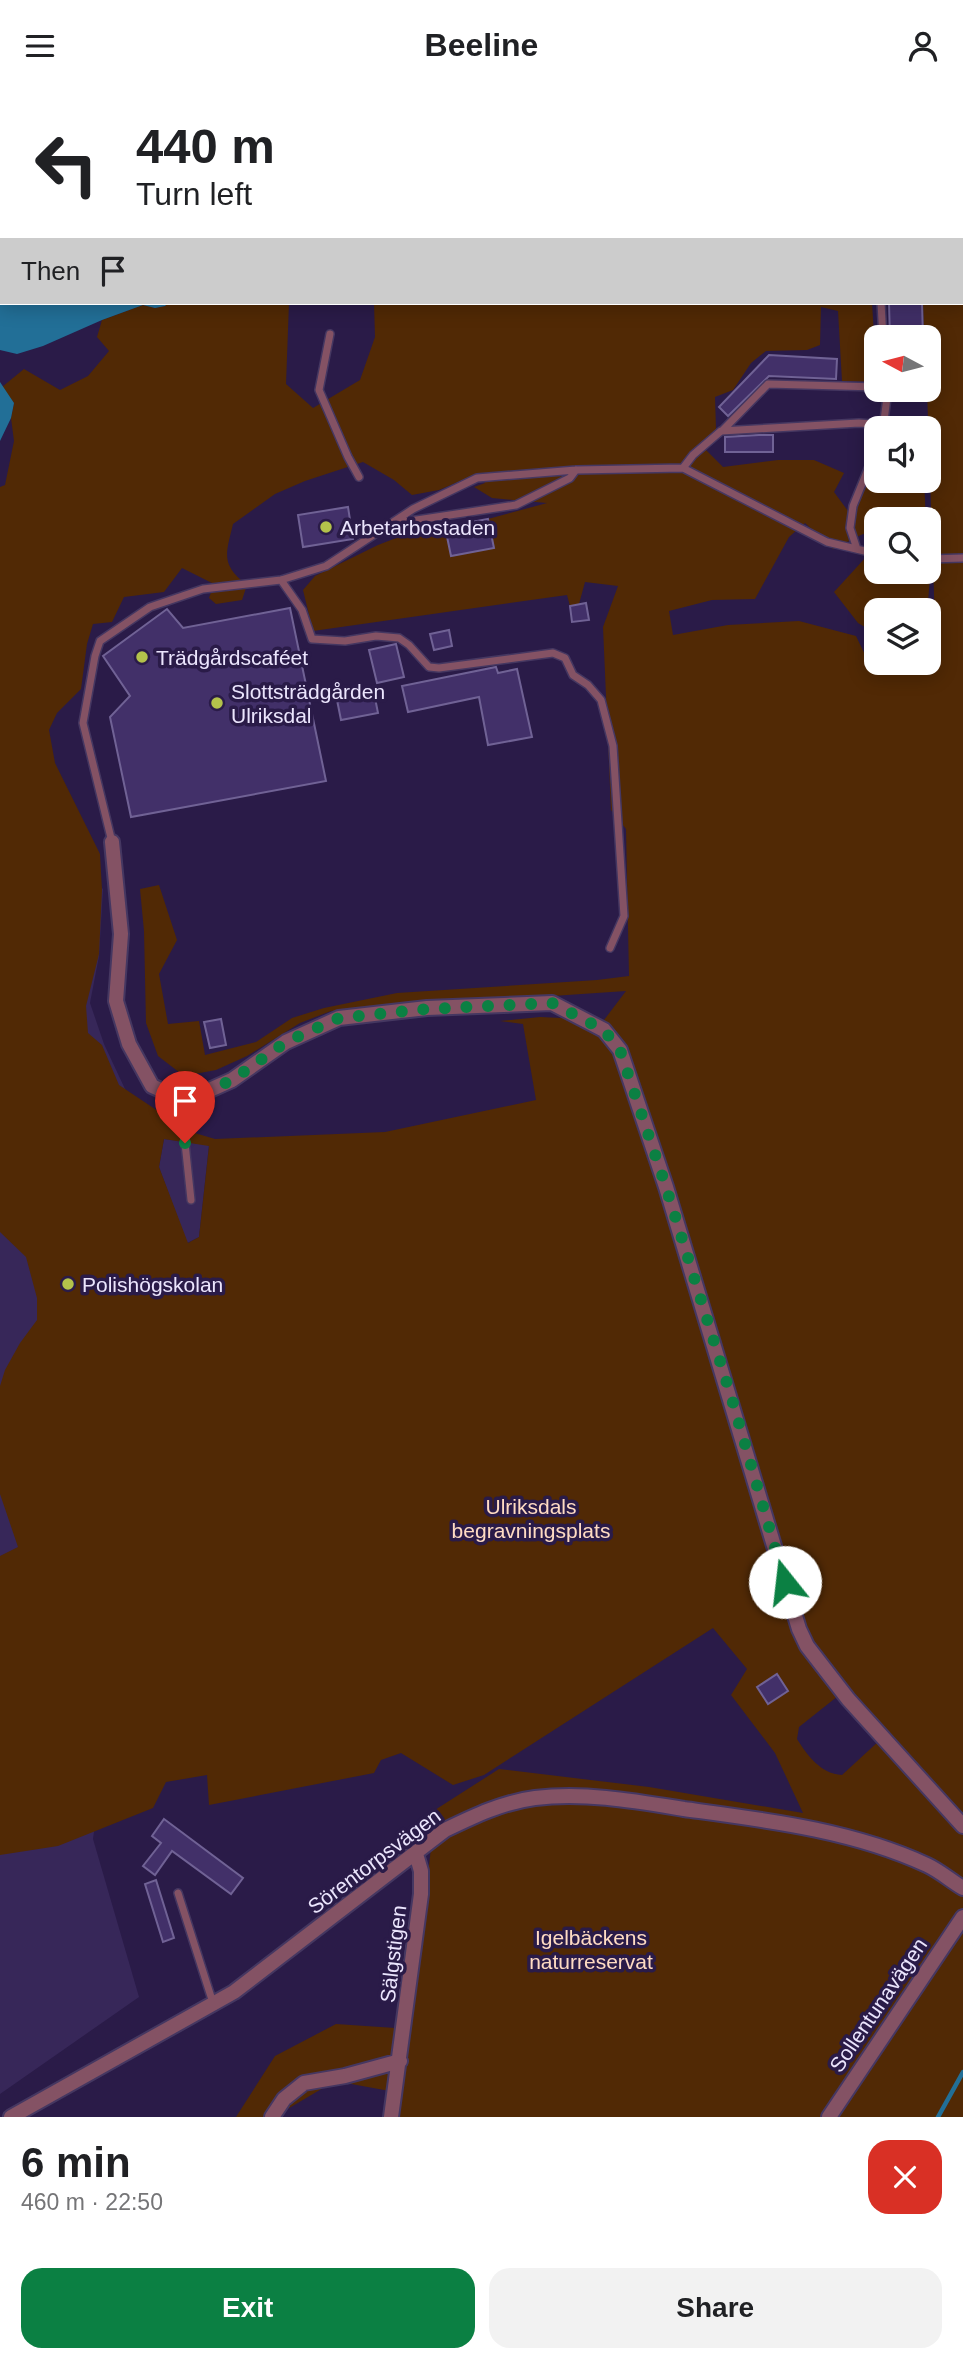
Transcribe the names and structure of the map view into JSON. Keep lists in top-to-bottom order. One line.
{"streets":{"street":["Sörentorpsvägen","Sälgstigen","Sollentunavägen"]},"crossings":[["Sörentorpsvägen","Sälgstigen"]],"parks":["Ulriksdals begravningsplats","Igelbäckens naturreservat"],"places":["Arbetarbostaden","Trädgårdscaféet","Slottsträdgården Ulriksdal","Polishögskolan"],"north":"left","page":{"header":"Beeline","turn":["440 m","Turn left"],"then":"Then","heading":["6 min","460 m · 22:50"],"buttons":["Exit","Share"]}}
